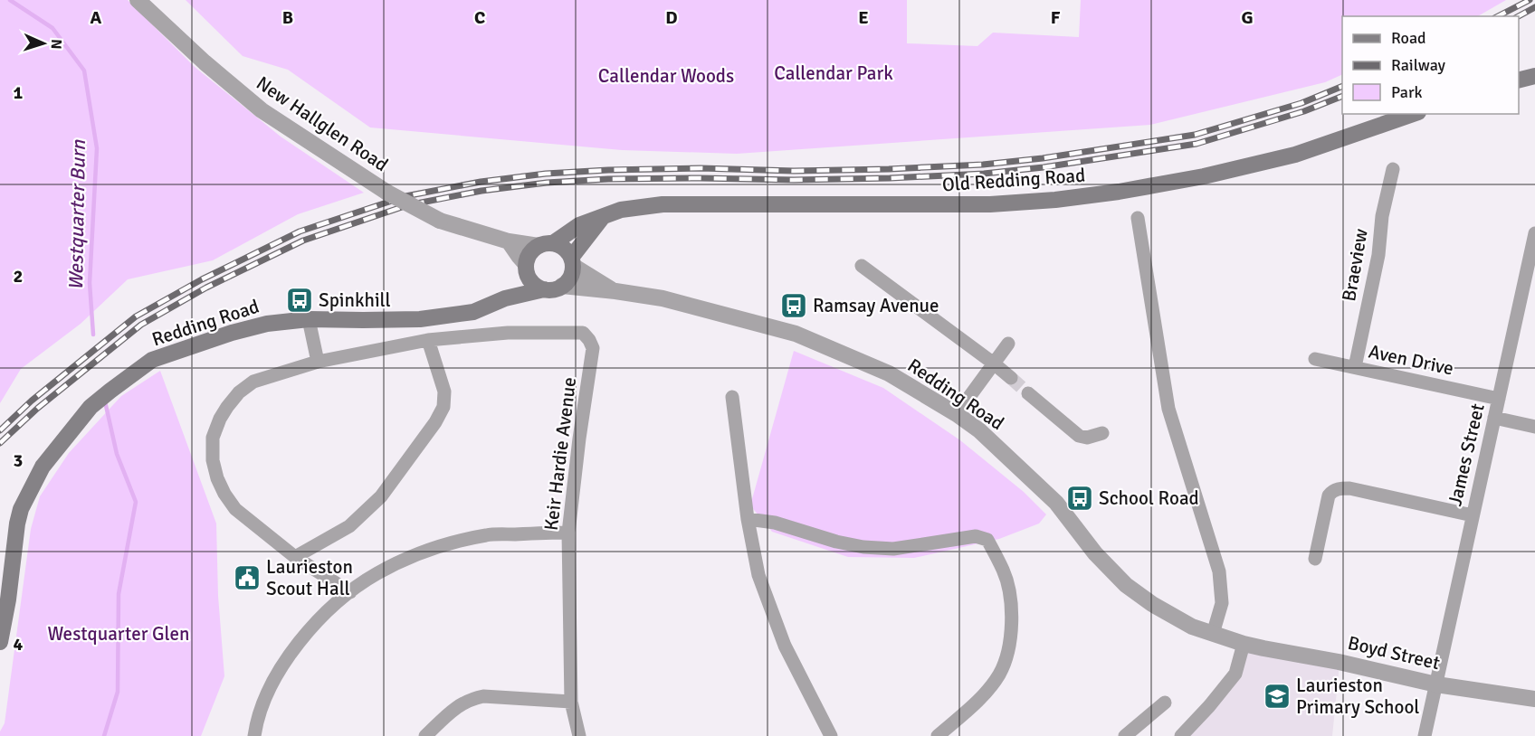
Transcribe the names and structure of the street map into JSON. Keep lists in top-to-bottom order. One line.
{"streets":{"main road":["Old Redding Road","Redding Road"],"street":["New Hallglen Road","Braeview","Aven Drive","Keir Hardie Avenue","James Street","Boyd Street"]},"crossings":[["New Hallglen Road","Old Redding Road"],["New Hallglen Road","Redding Road"],["Old Redding Road","Redding Road"],["Braeview","Aven Drive"],["Redding Road","Boyd Street"],["Aven Drive","James Street"],["James Street","Boyd Street"]],"water":["Westquarter Burn"],"parks":["Callendar Park","Callendar Woods","Westquarter Glen"],"places":{"bus stop":["Spinkhill","Ramsay Avenue","School Road"],"public building":["Laurieston Scout Hall"],"school or university":["Laurieston Primary School"]},"legend":["Road","Railway","Park"],"north":"right","grid":{"columns":["A","B","C","D","E","F","G"],"rows":["1","2","3","4"]}}
